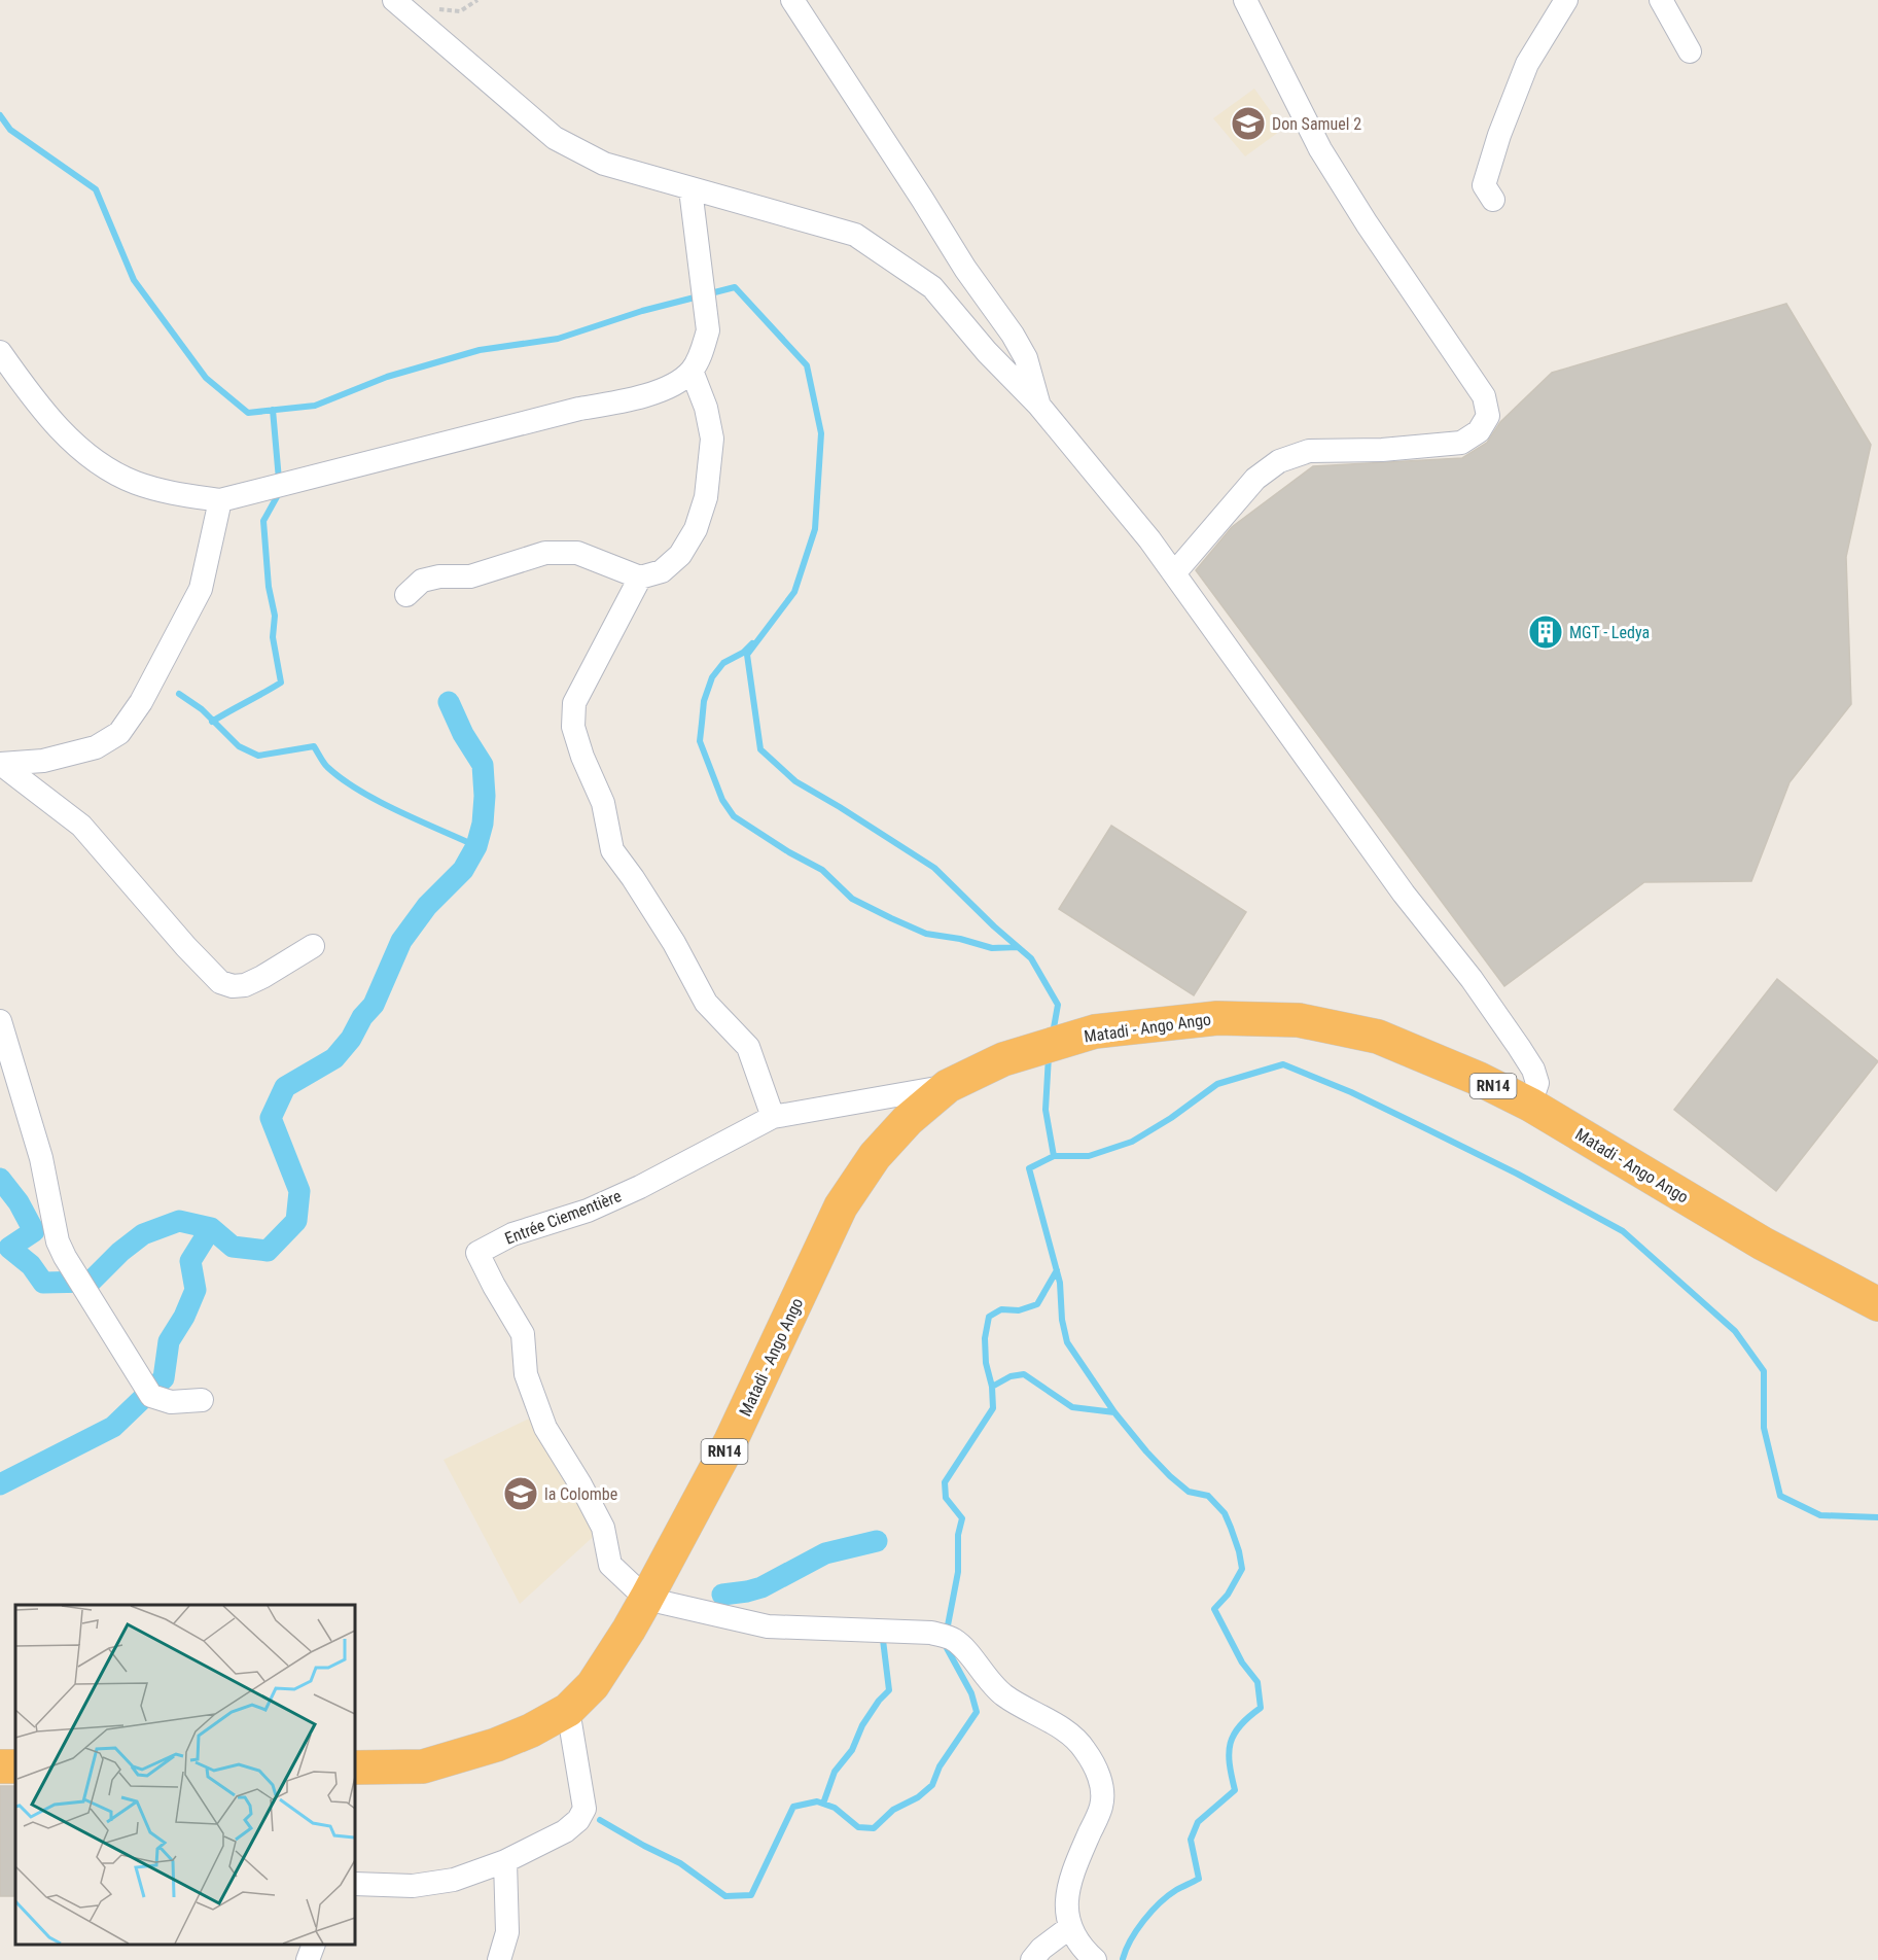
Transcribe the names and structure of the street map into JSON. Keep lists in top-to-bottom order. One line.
{"streets":{"highway":["Matadi - Ango Ango","RN14"],"street":["Entrée Ciementière"]},"crossings":[["Matadi - Ango Ango","Entrée Ciementière"]],"places":{"school or university":["Don Samuel 2","la Colombe"],"building":["MGT - Ledya"]}}
